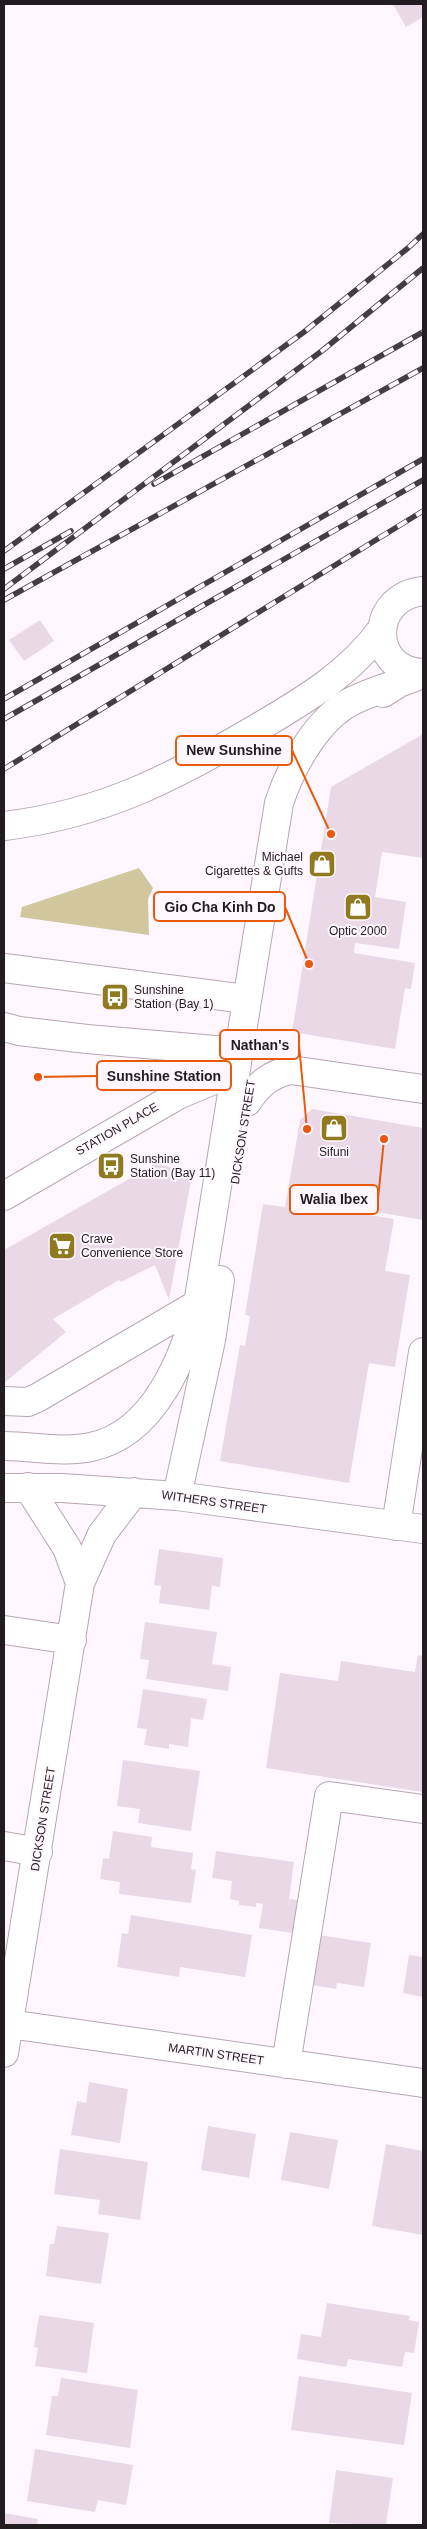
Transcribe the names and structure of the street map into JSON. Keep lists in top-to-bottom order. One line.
{"streets":{"street":["STATION PLACE","DICKSON STREET","WITHERS STREET","MARTIN STREET"]},"crossings":[["DICKSON STREET","WITHERS STREET"],["DICKSON STREET","MARTIN STREET"]],"places":{"other":["New Sunshine","Gio Cha Kinh Do","Sunshine Station","Nathan's","Walia Ibex"],"shop":["Michael Cigarettes & Gufts","Optic 2000","Sifuni"],"bus stop":["Sunshine Station (Bay 1)","Sunshine Station (Bay 11)"],"supermarket":["Crave Convenience Store"]}}
